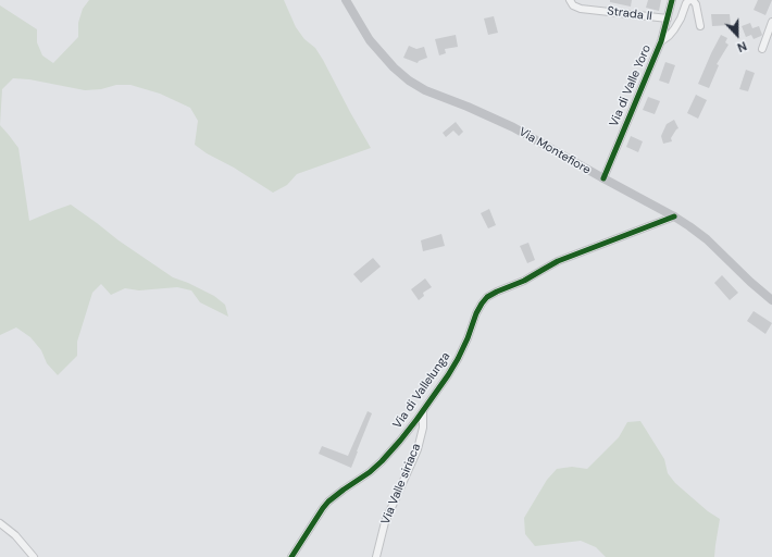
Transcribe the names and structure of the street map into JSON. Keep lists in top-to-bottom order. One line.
{"streets":{"main road":["Via Montefiore"],"street":["Strada II","Via di Valle Yoro","Via di Vallelunga","Via Valle siriaca"]},"crossings":[["Strada II","Via di Valle Yoro"],["Via di Valle Yoro","Via Montefiore"],["Via Montefiore","Via di Vallelunga"],["Via di Vallelunga","Via Valle siriaca"]],"north":"bottom"}
